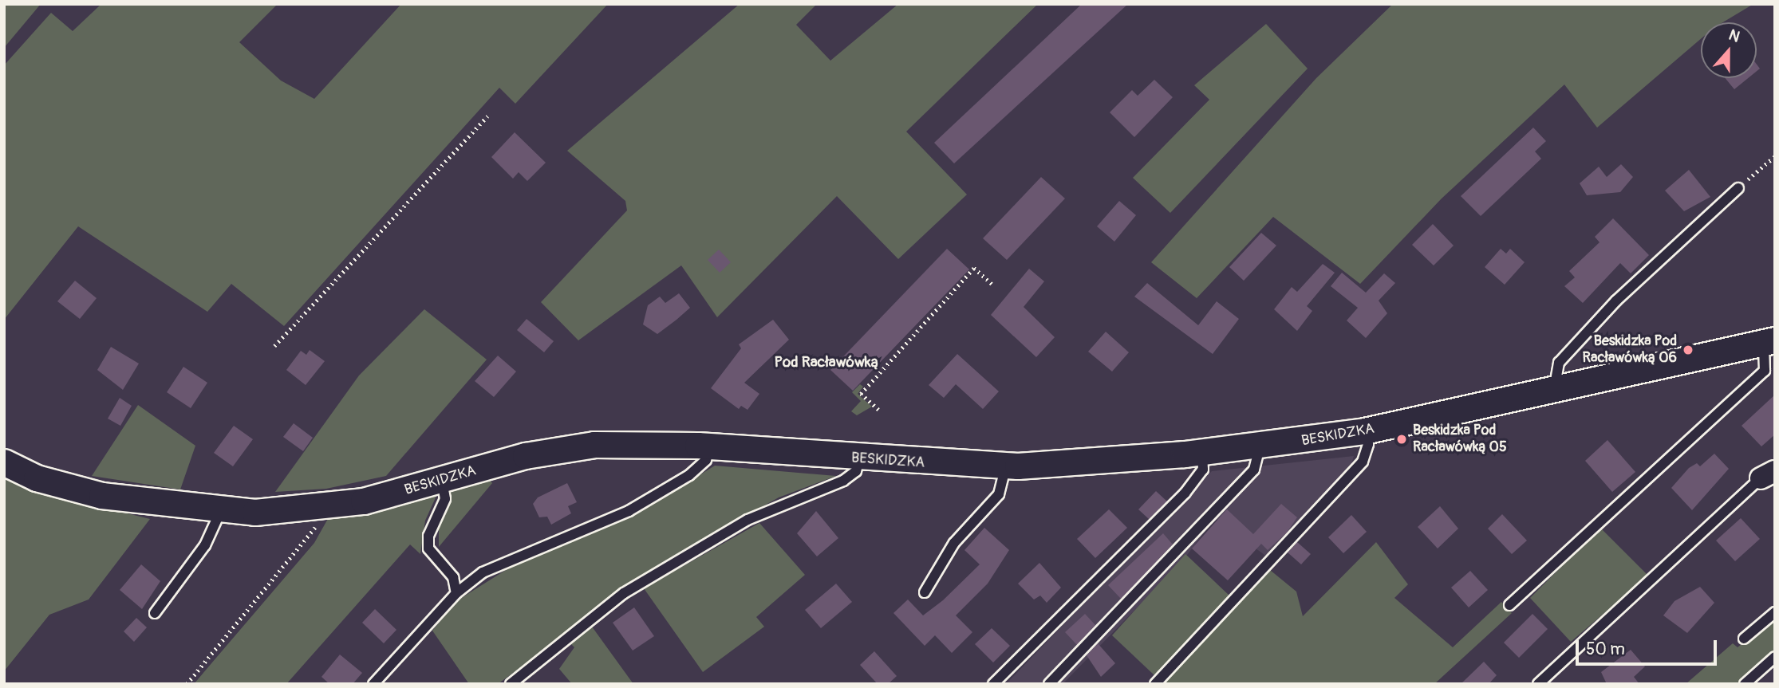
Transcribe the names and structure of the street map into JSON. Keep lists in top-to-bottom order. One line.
{"streets":{"street":["BESKIDZKA"]},"districts":["Pod Racławówką"],"places":["Beskidzka Pod Racławówką 06","Beskidzka Pod Racławówką 05"],"scale_bar":"50 m","north":"top"}
